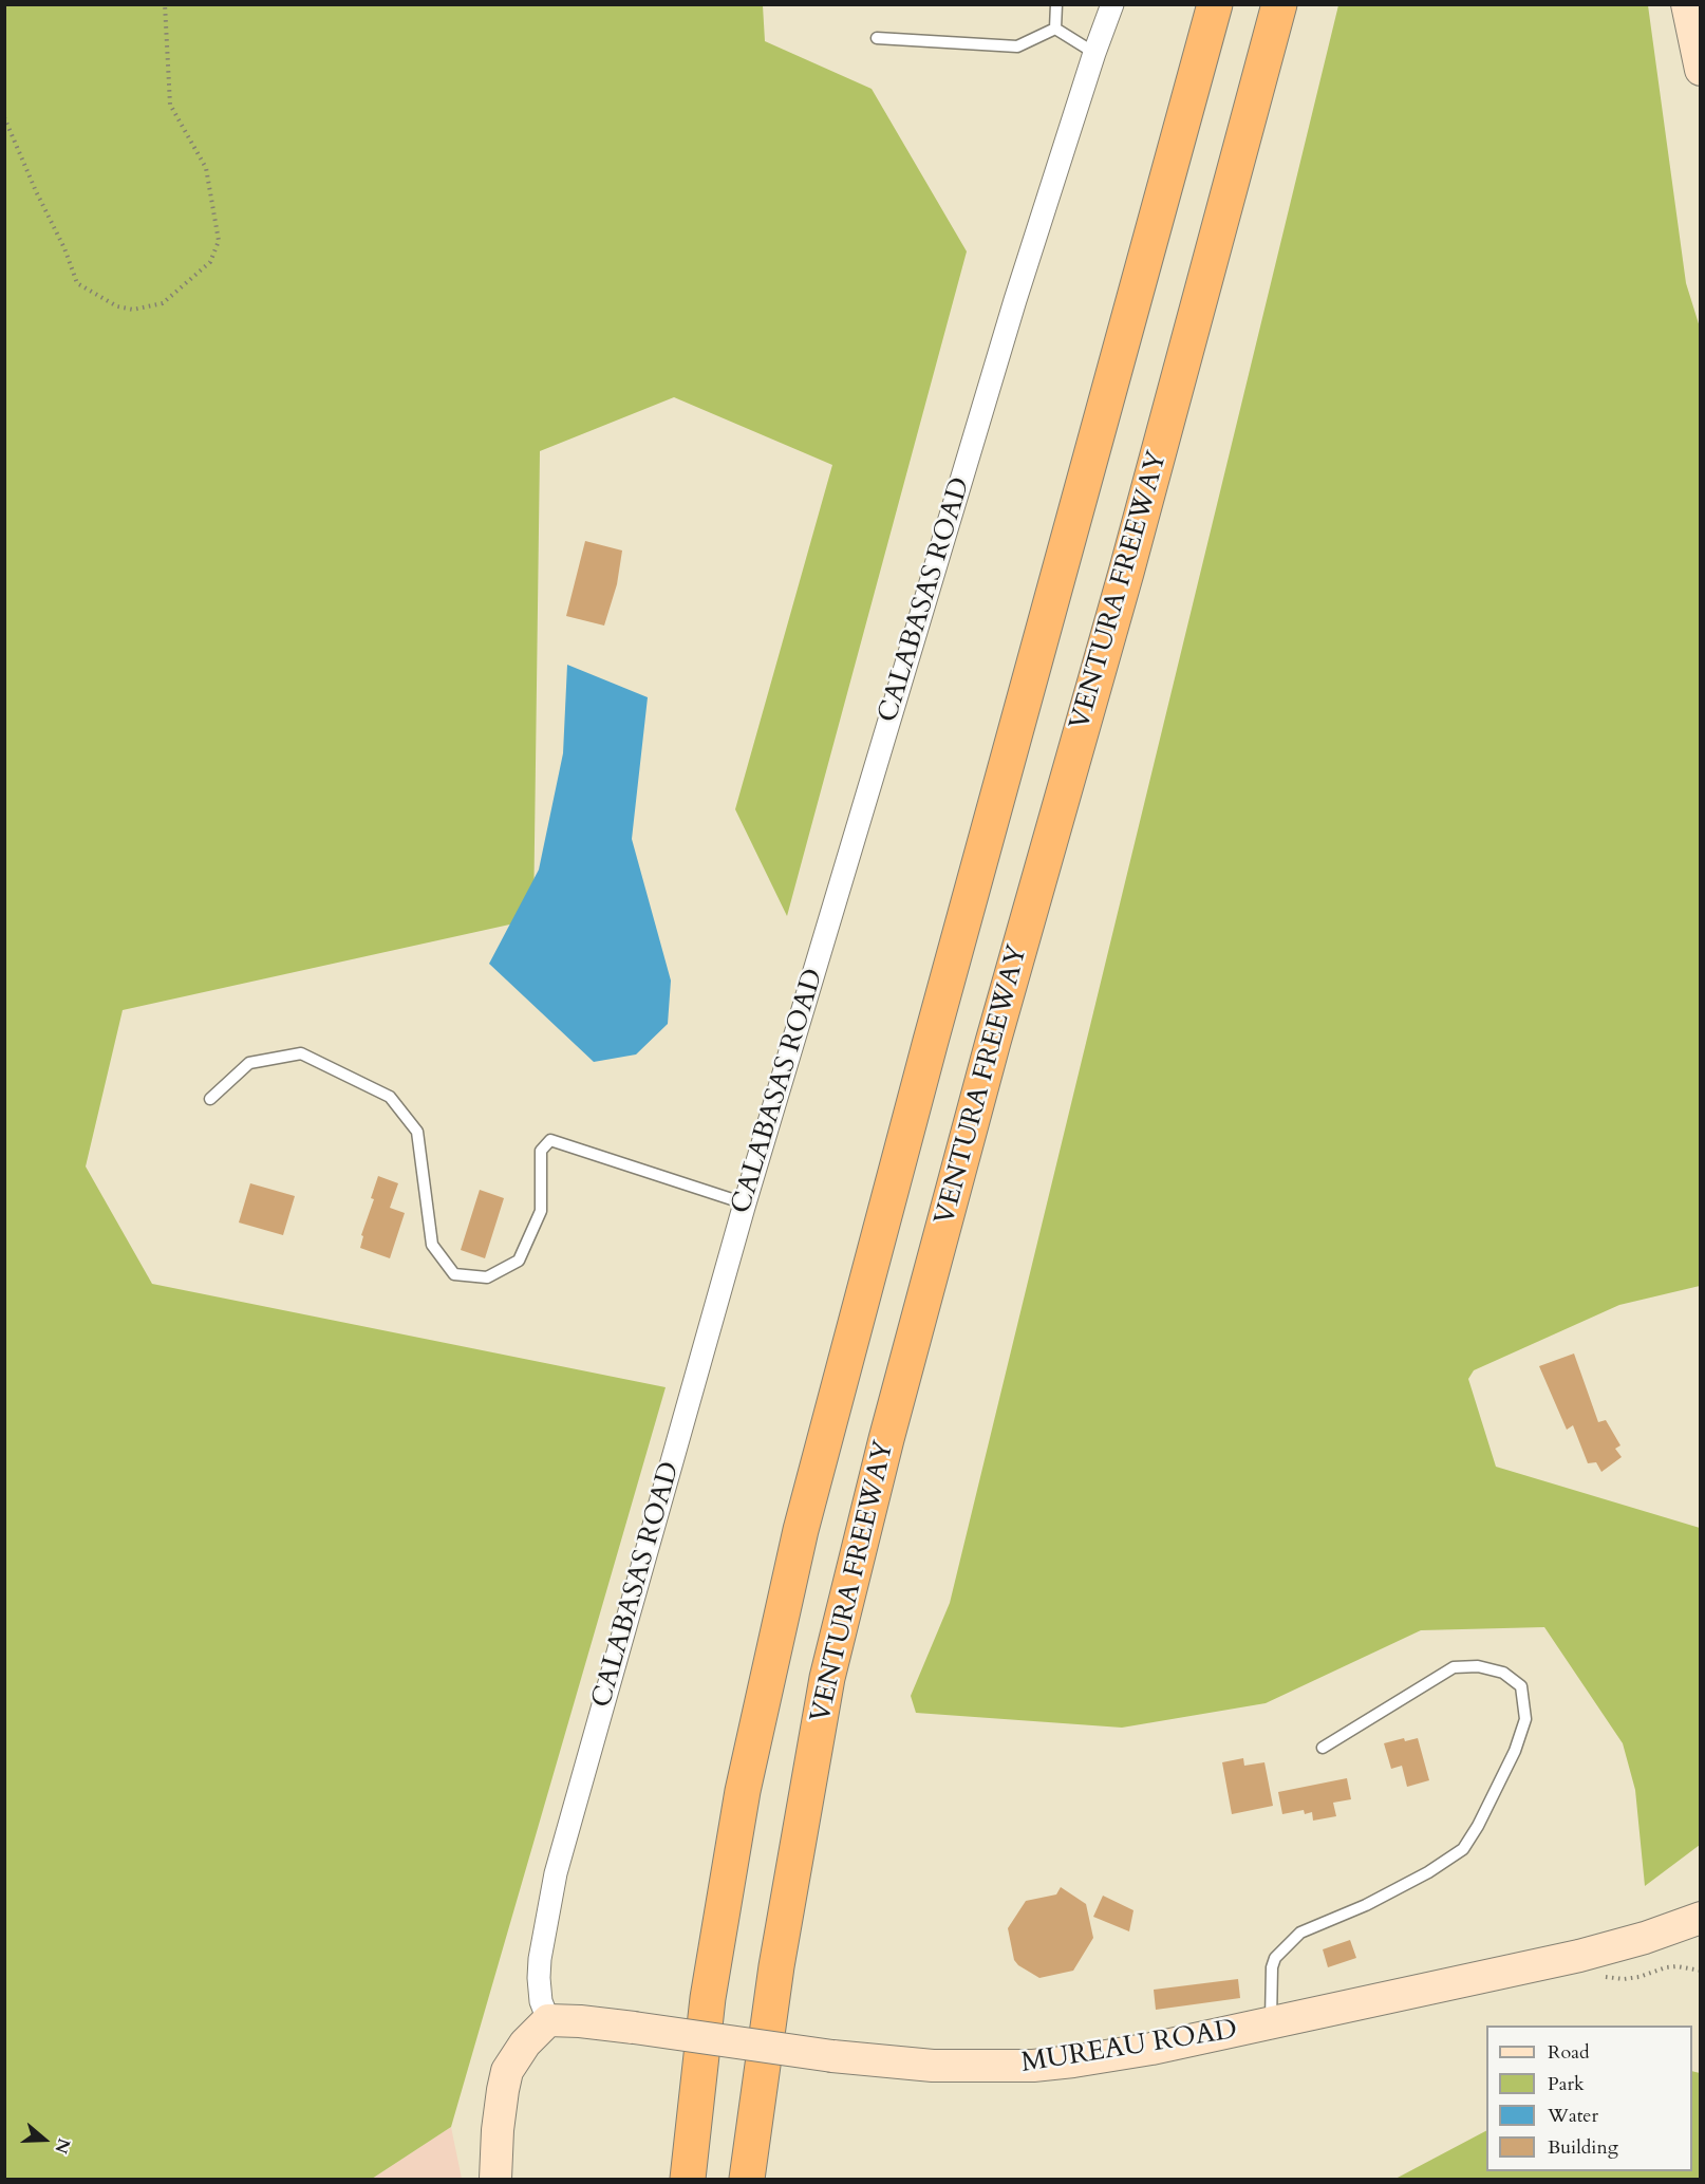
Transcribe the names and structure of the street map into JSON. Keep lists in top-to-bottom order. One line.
{"streets":{"highway":["VENTURA FREEWAY"],"main road":["MUREAU ROAD"],"street":["CALABASAS ROAD"]},"crossings":[["CALABASAS ROAD","MUREAU ROAD"]],"legend":["Road","Park","Water","Building"],"north":"right"}
